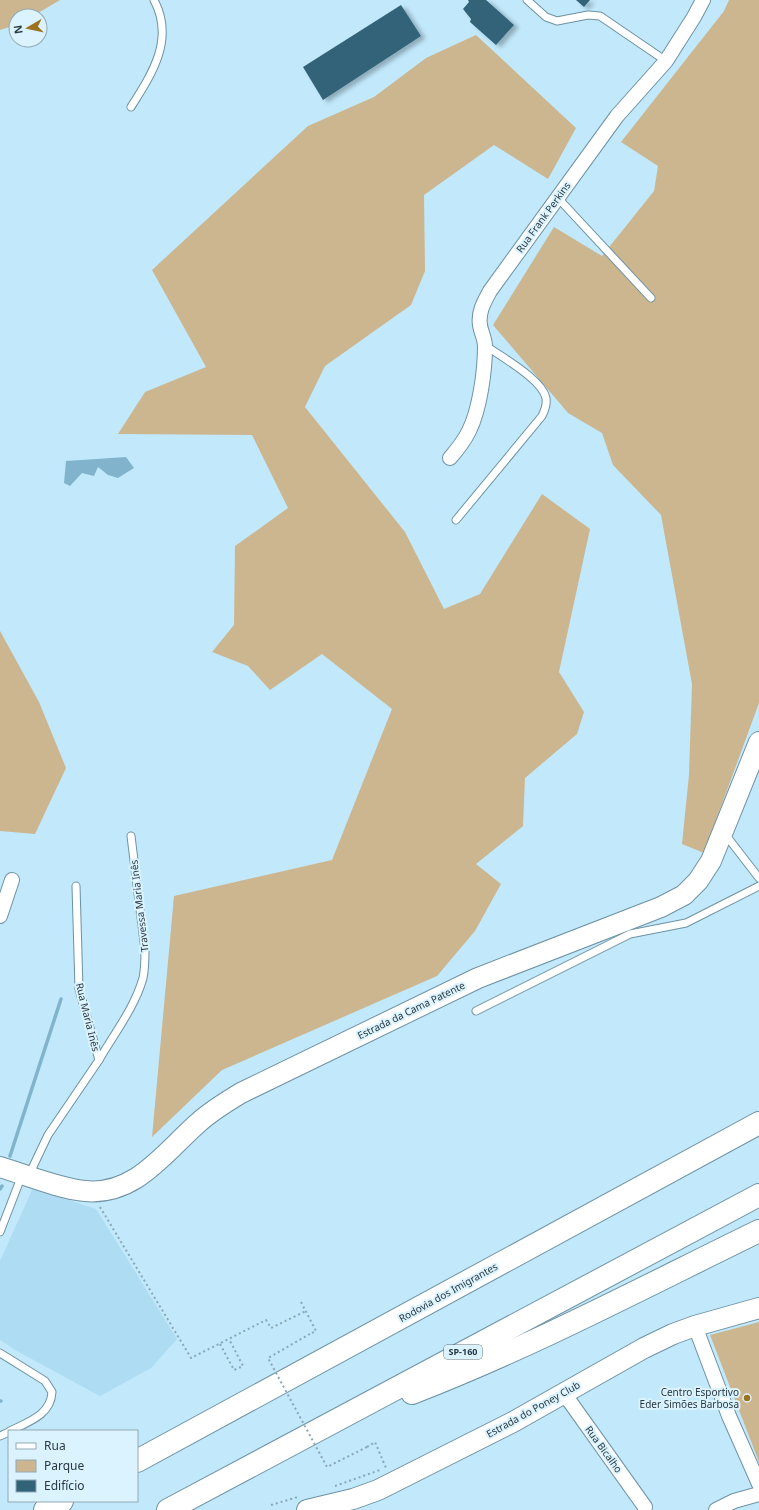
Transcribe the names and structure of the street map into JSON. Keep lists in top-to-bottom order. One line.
{"streets":{"highway":["Rodovia dos Imigrantes","SP-160"],"street":["Rua Frank Perkins","Estrada da Cama Patente","Estrada do Poney Club","Rua Bicalho"],"lane":["Travessa Maria Inês","Rua Maria Inês"]},"crossings":[["Travessa Maria Inês","Rua Maria Inês"],["Estrada da Cama Patente","Rua Maria Inês"],["Estrada do Poney Club","Rua Bicalho"]],"places":["Centro Esportivo Eder Simões Barbosa"],"legend":["Rua","Parque","Edifício"],"north":"left"}
